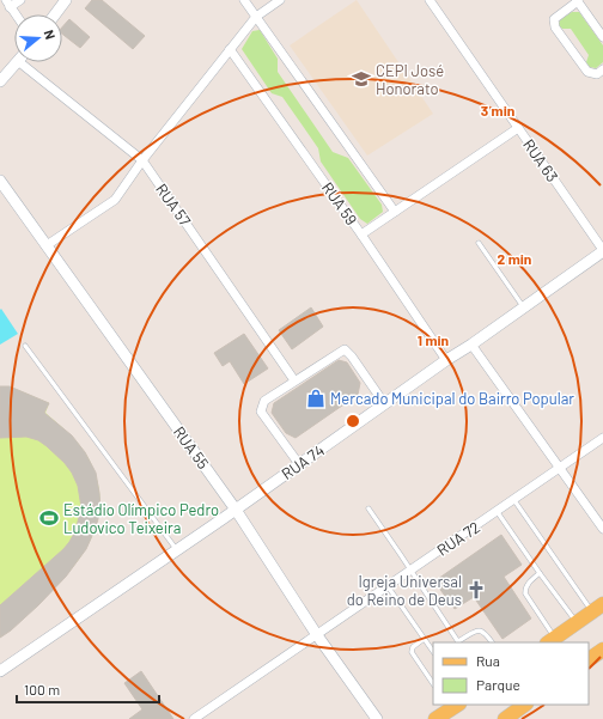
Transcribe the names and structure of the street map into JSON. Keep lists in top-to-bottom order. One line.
{"streets":{"street":["RUA 63","RUA 59","RUA 57","RUA 55","RUA 74","RUA 72"]},"crossings":[["RUA 63","RUA 74"],["RUA 59","RUA 74"],["RUA 55","RUA 74"],["RUA 55","RUA 72"]],"places":{"school or university":["CEPI José Honorato"],"shop":["Mercado Municipal do Bairro Popular"],"sports":["Estádio Olímpico Pedro Ludovico Teixeira"],"church":["Igreja Universal do Reino de Deus"]},"legend":["Rua","Parque"],"scale_bar":"100 m","north":"right","rings":["3 min","2 min","1 min"]}
